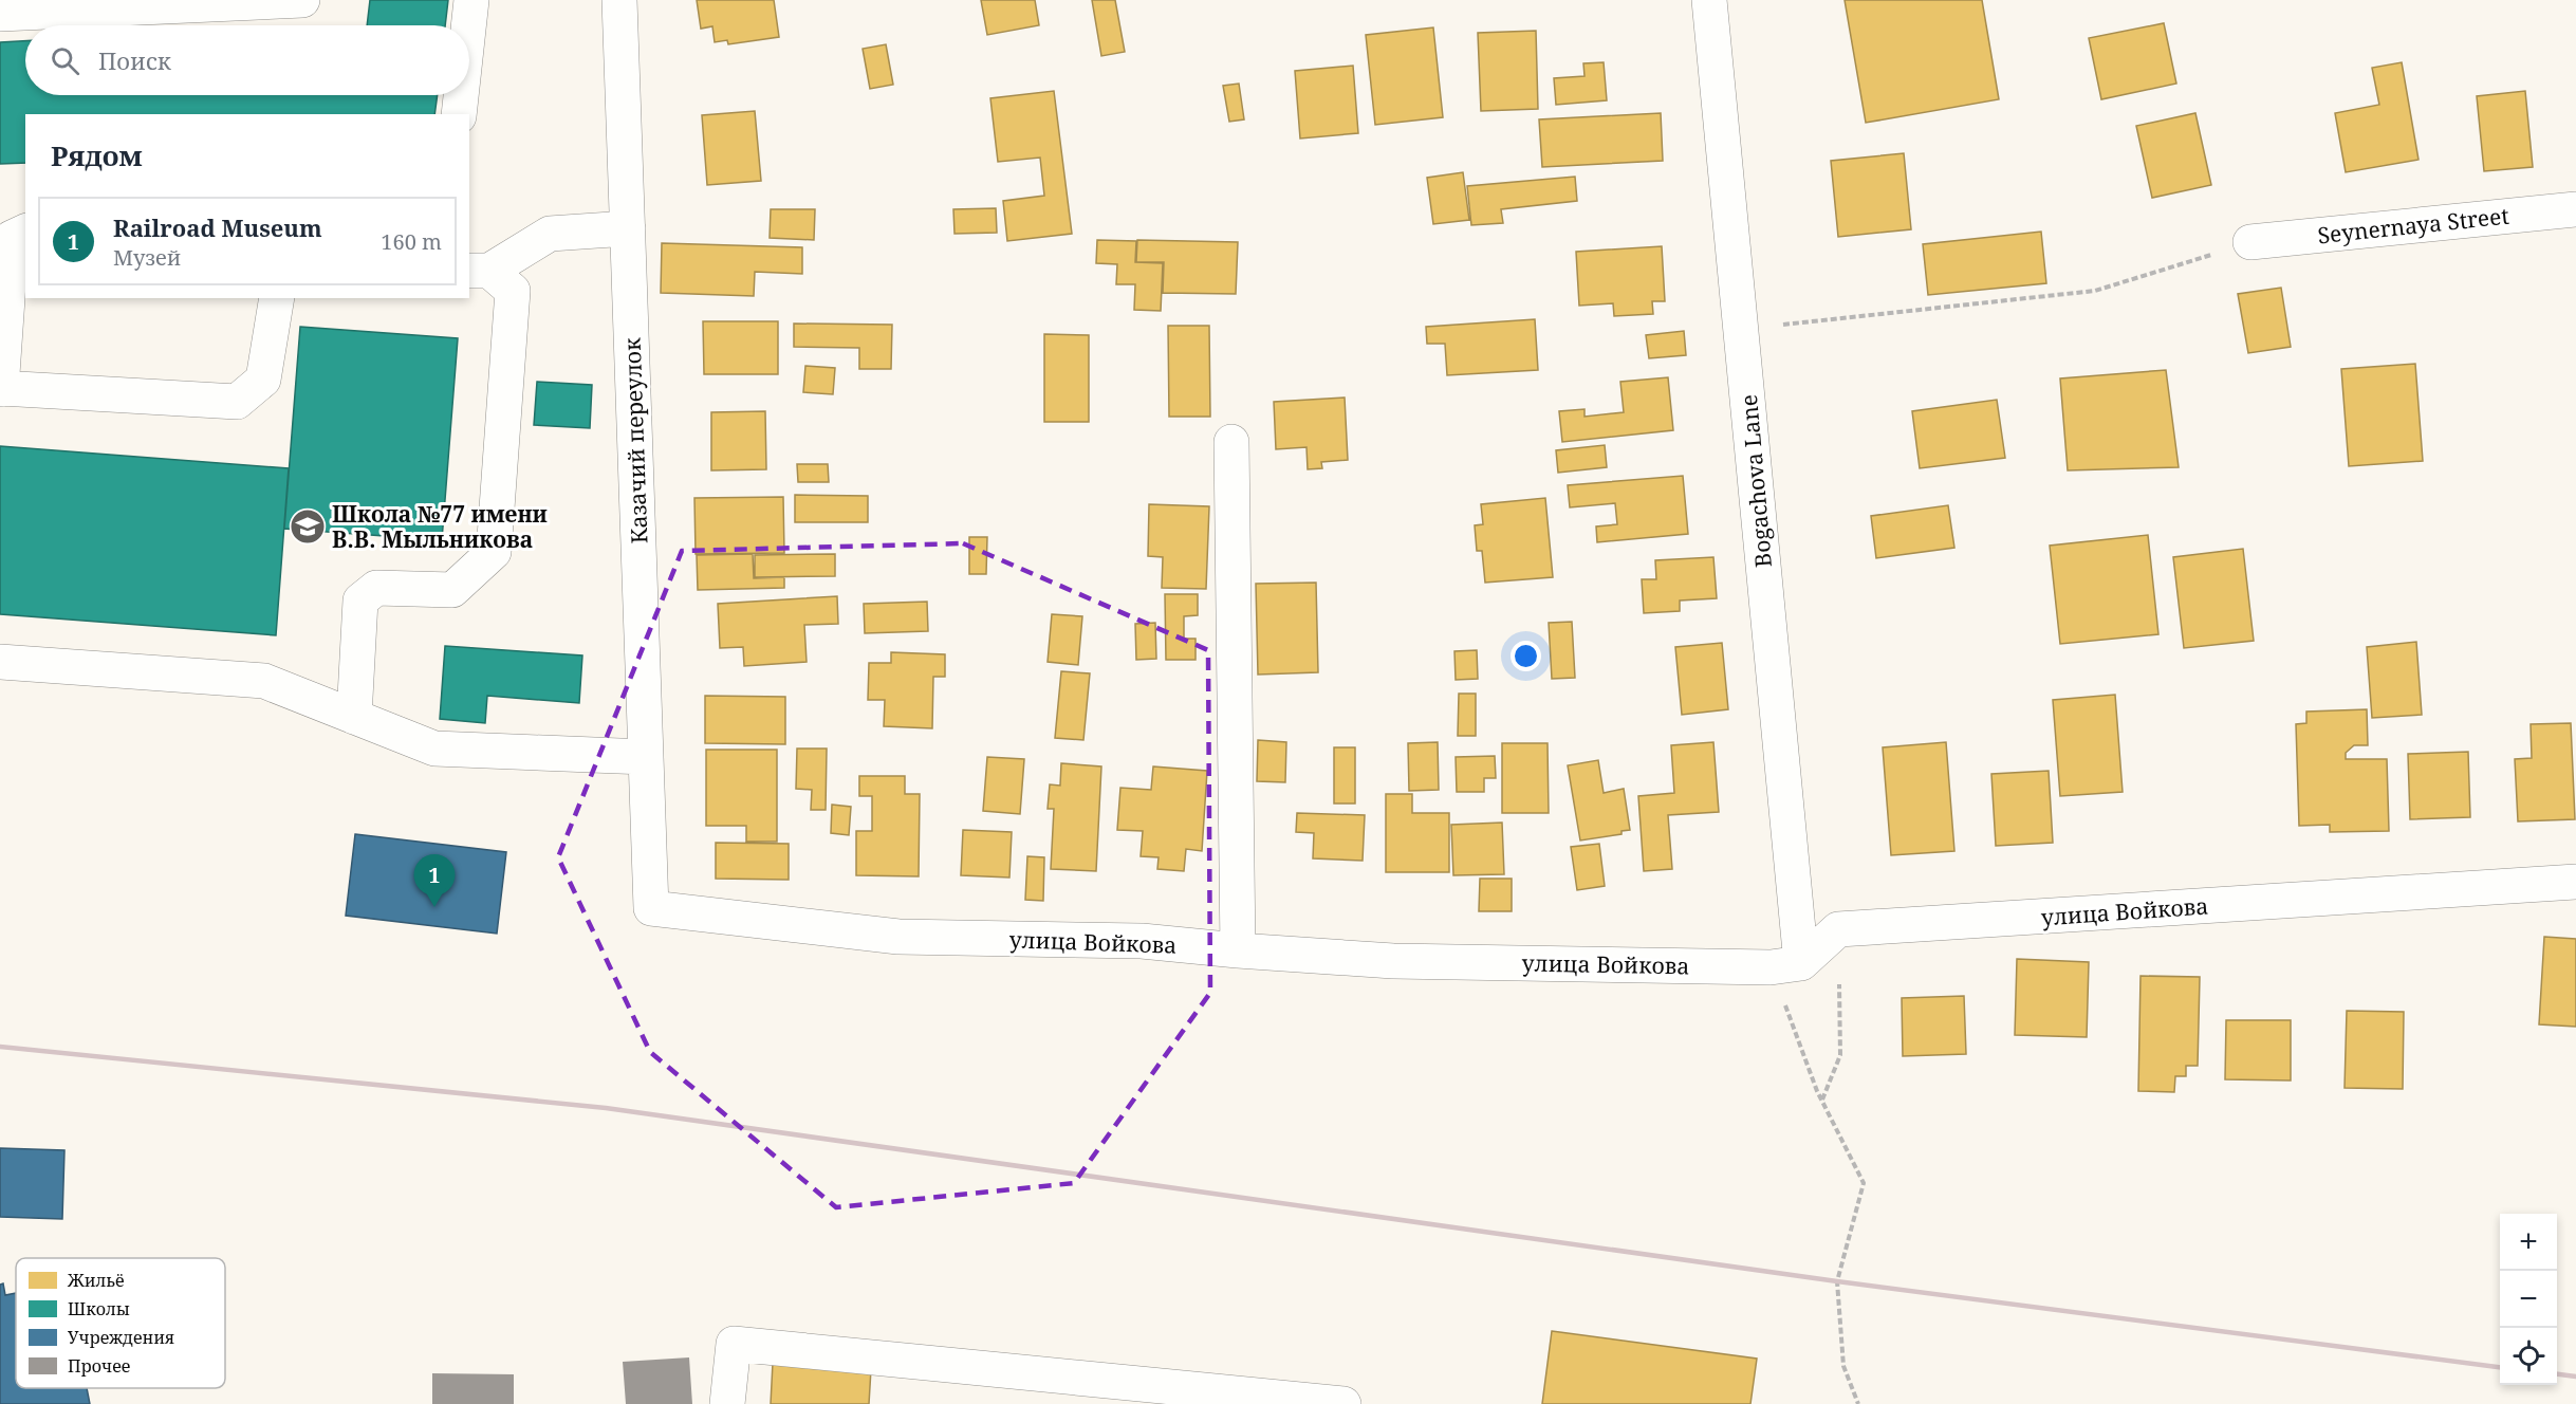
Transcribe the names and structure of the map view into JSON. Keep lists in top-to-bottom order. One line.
{"streets":{"street":["Seynernaya Street","Казачий переулок","Bogachova Lane","улица Войкова"]},"crossings":[["Казачий переулок","улица Войкова"],["Bogachova Lane","улица Войкова"]],"places":{"school or university":["Школа №77 имени В.В. Мыльникова"]},"legend":["Жильё","Школы","Учреждения","Прочее"],"page":{"search":"Поиск","heading":"Рядом","list":[{"mark":"1","name":"Railroad Museum","note":"Музей","value":"160 m"}],"pins":"1","map_buttons":["+","−"]}}
